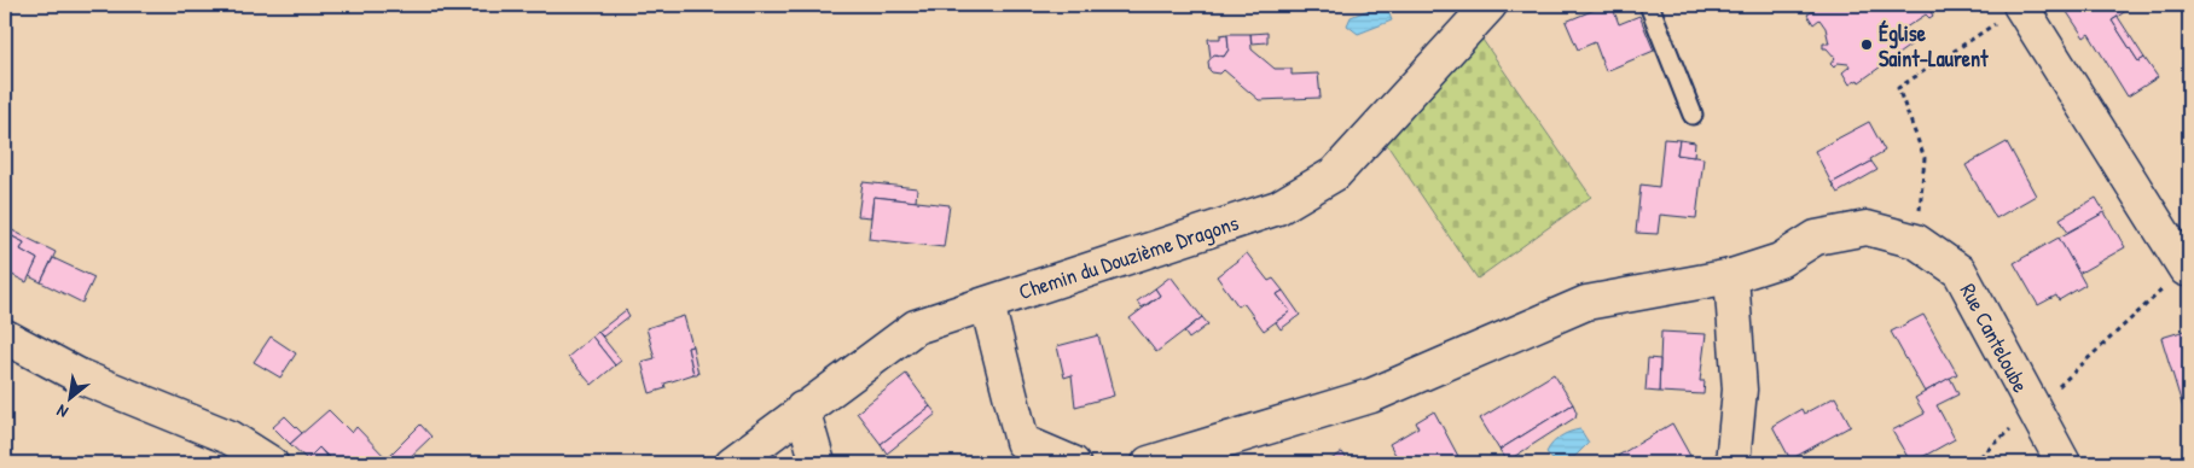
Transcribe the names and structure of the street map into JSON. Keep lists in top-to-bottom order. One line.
{"streets":{"street":["Chemin du Douzième Dragons","Rue Canteloube"]},"places":["Église Saint-Laurent"],"north":"bottom left"}
